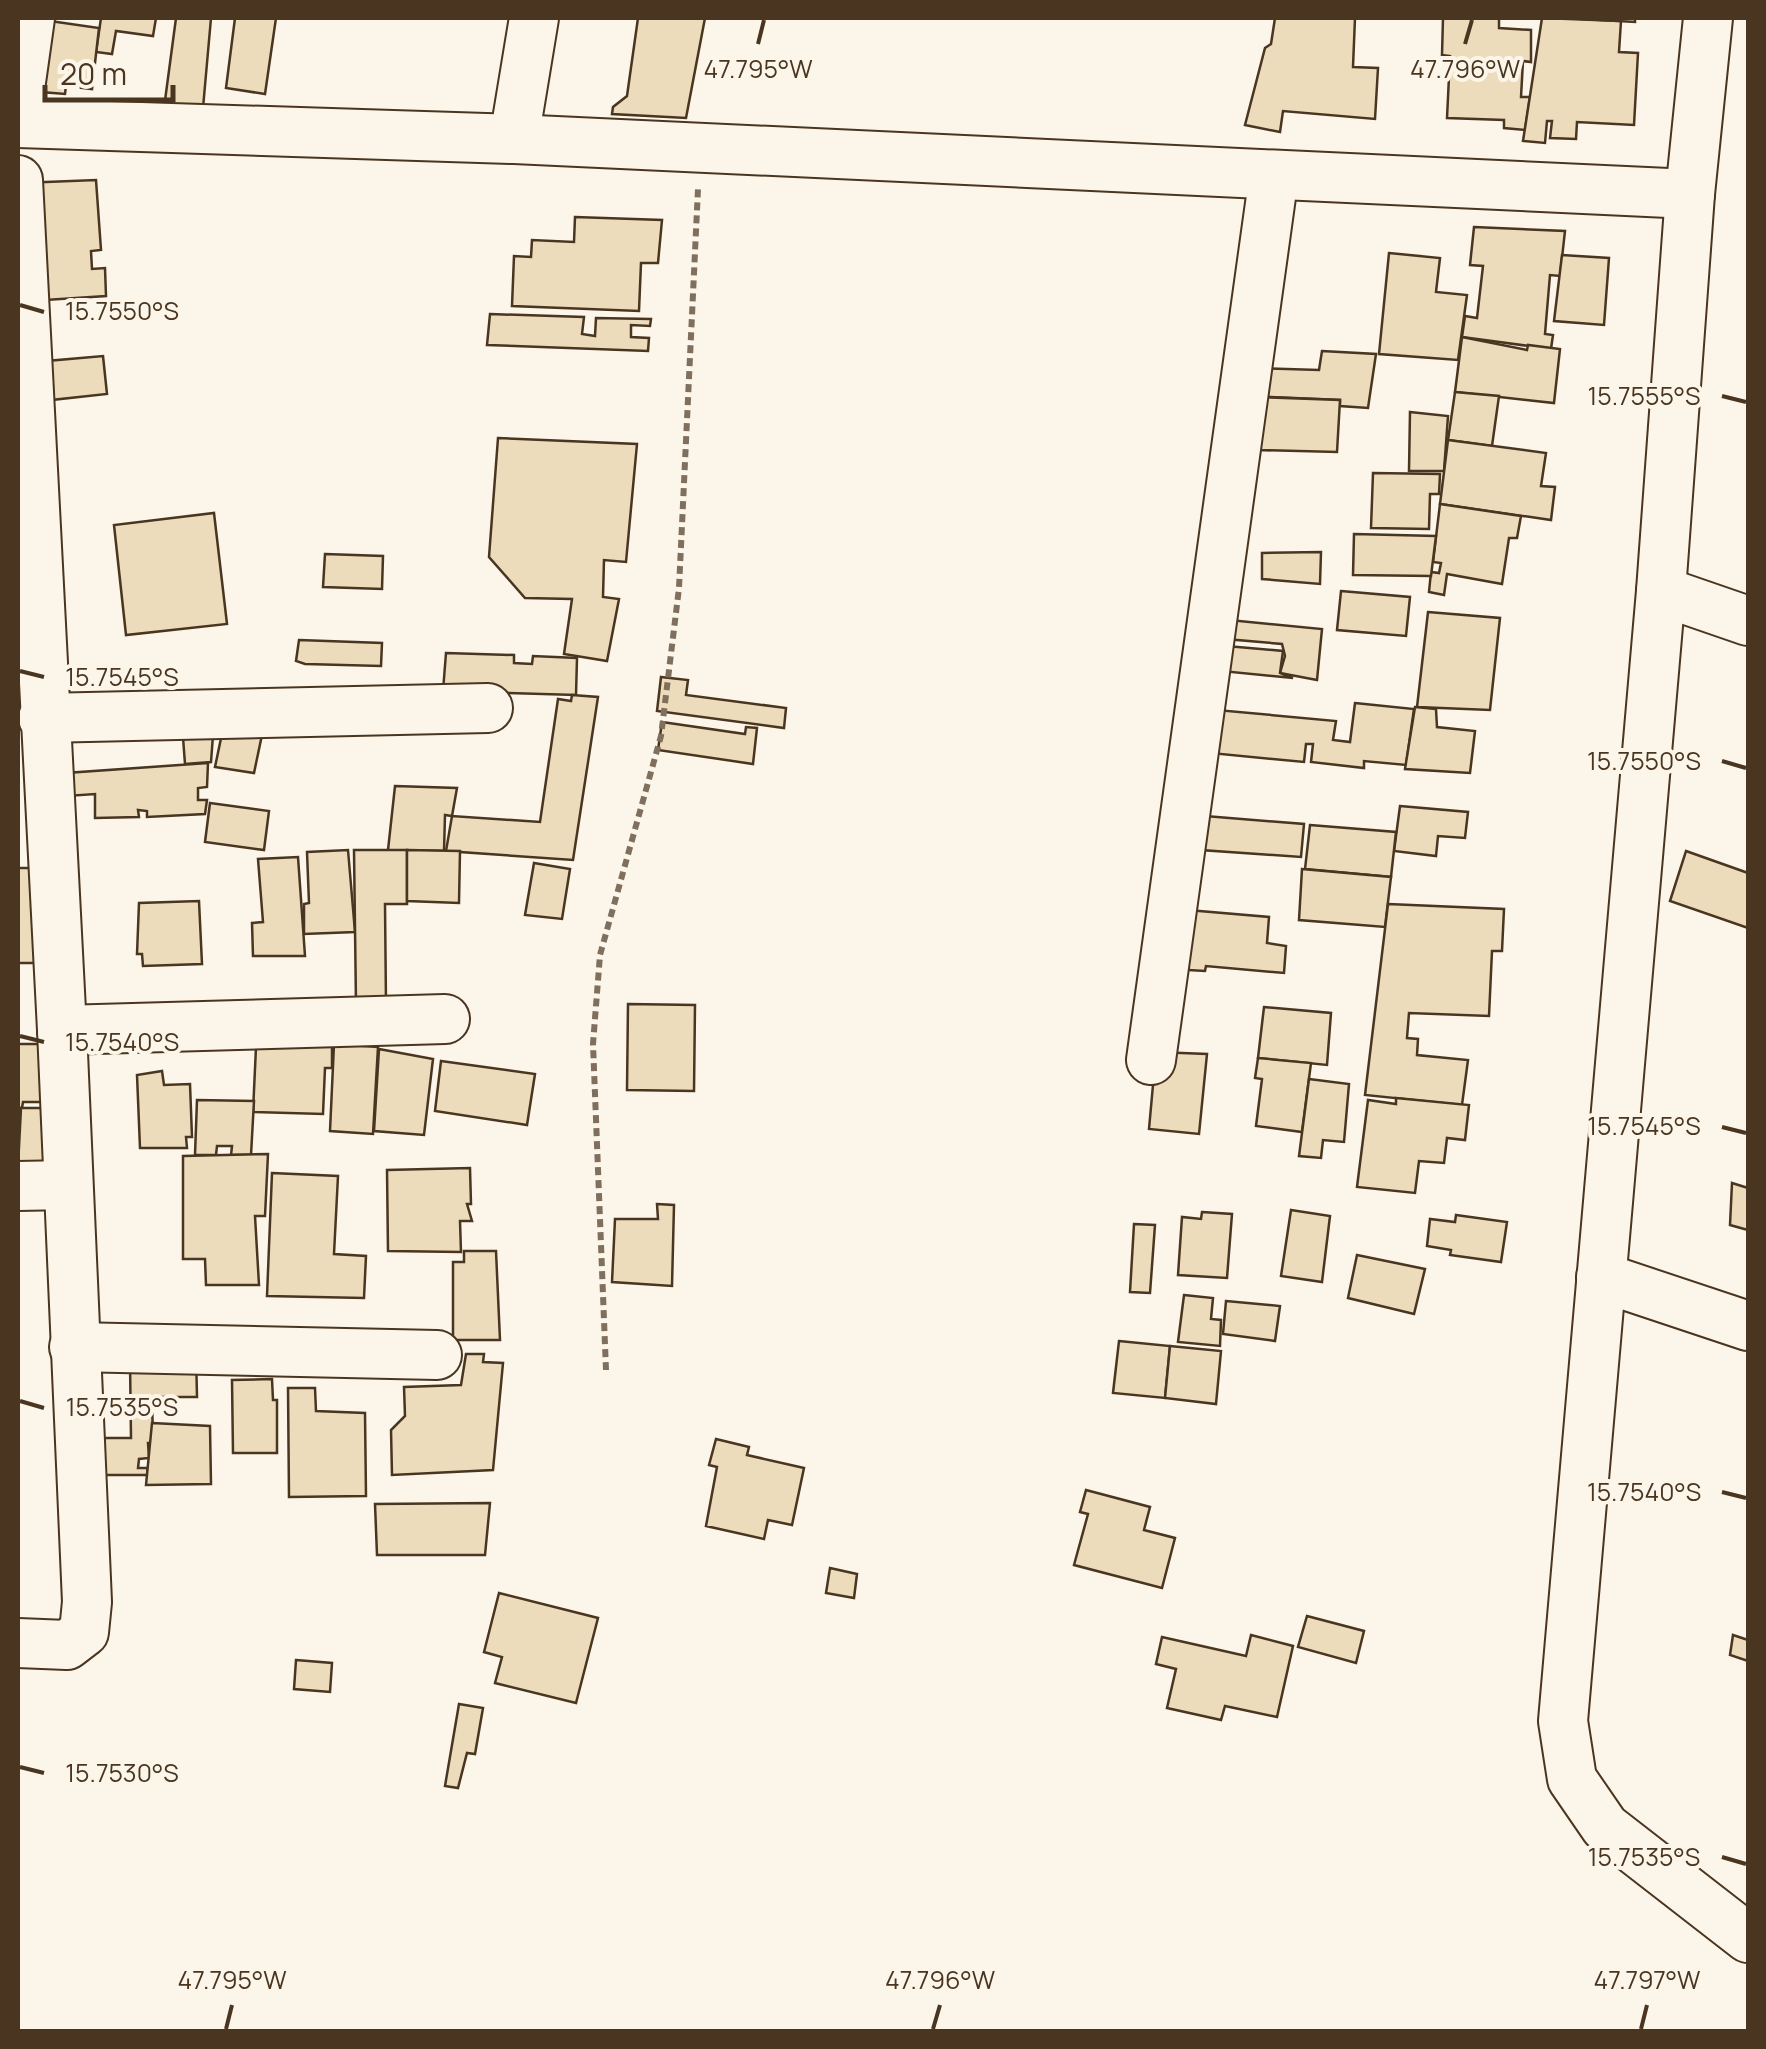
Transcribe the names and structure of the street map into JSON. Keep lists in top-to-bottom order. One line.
{"scale_bar":"20 m","coordinates":["47.795°W","47.796°W","15.7550°S","15.7555°S","15.7545°S","15.7540°S","15.7535°S","15.7530°S","47.797°W"]}
